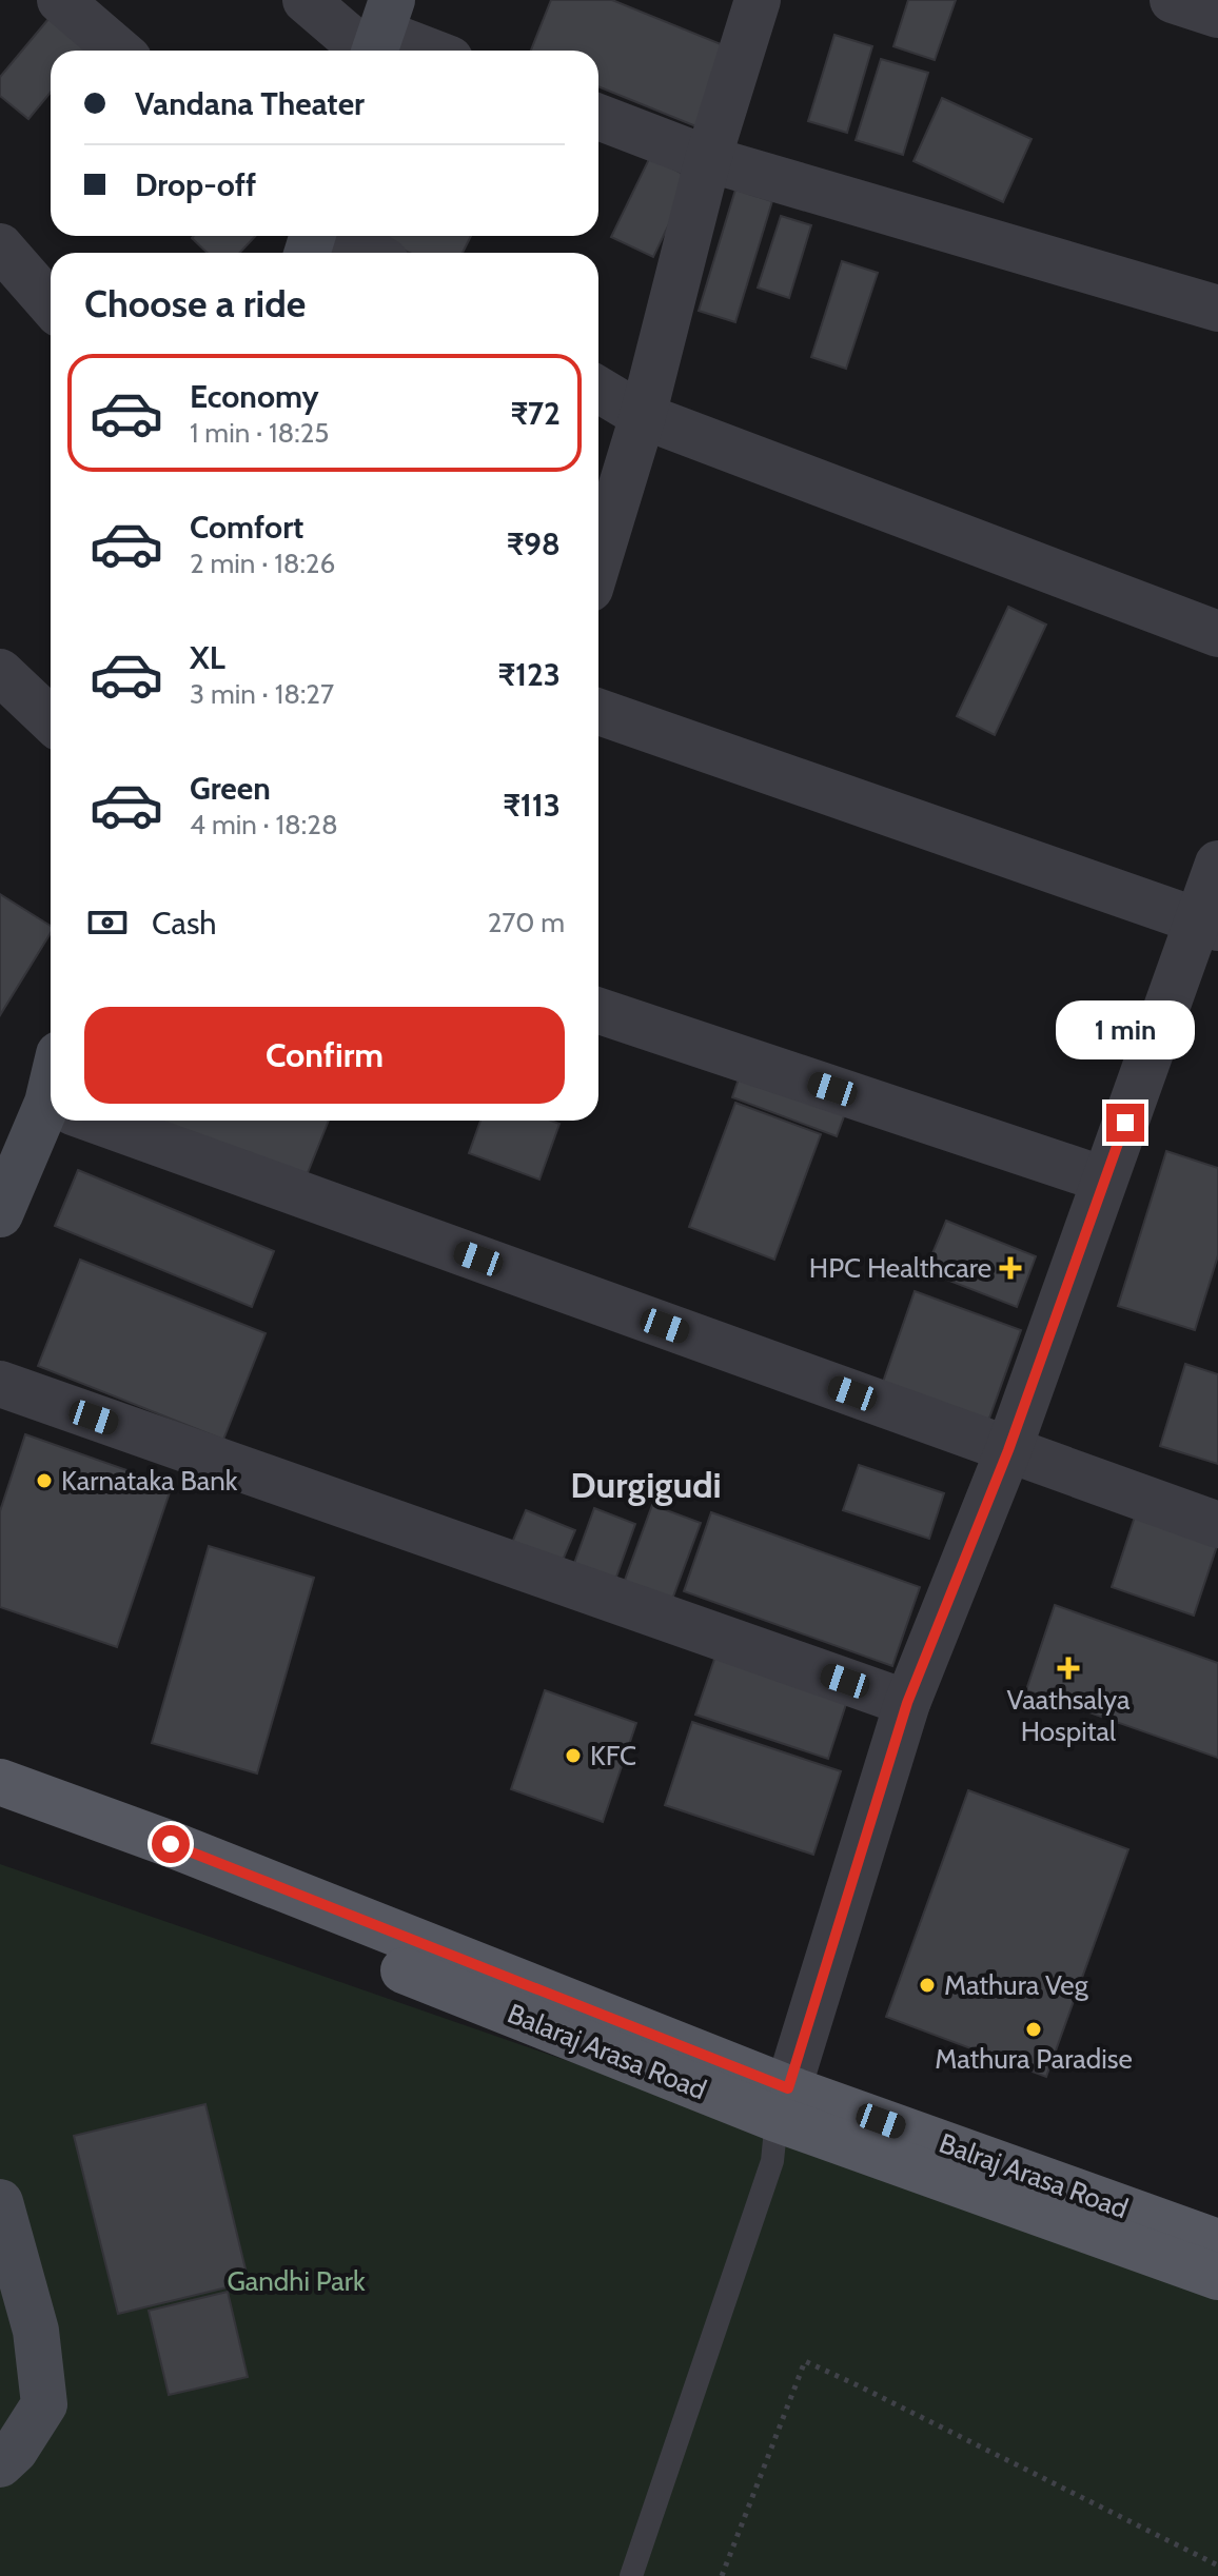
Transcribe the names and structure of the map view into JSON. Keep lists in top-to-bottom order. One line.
{"streets":{"main road":["Balaraj Arasa Road","Balraj Arasa Road"]},"crossings":[["Balaraj Arasa Road","Balraj Arasa Road"]],"districts":["Durgigudi"],"parks":["Gandhi Park"],"places":{"health":["HPC Healthcare","Vaathsalya Hospital"],"other":["Karnataka Bank","KFC","Mathura Veg","Mathura Paradise"]},"page":{"banner":["Vandana Theater","Drop-off"],"heading":"Choose a ride","list":[{"name":"Economy","note":"1 min · 18:25","value":"₹72"},{"name":"Comfort","note":"2 min · 18:26","value":"₹98"},{"name":"XL","note":"3 min · 18:27","value":"₹123"},{"name":"Green","note":"4 min · 18:28","value":"₹113"}],"pay":["Cash","270 m"],"buttons":"Confirm","bubble":"1 min"}}
